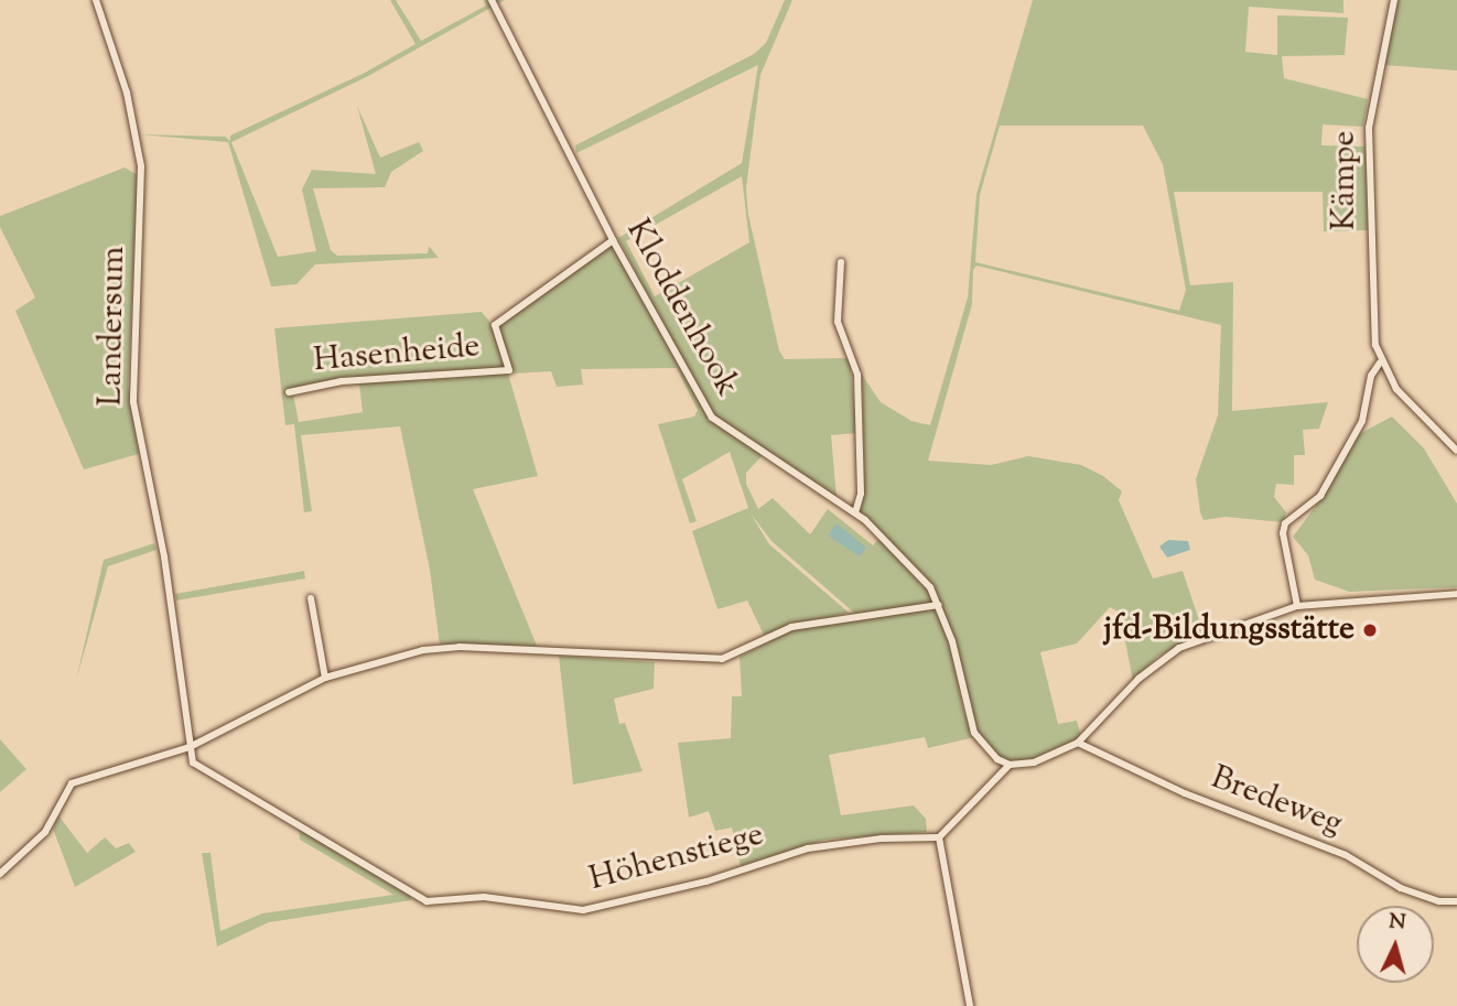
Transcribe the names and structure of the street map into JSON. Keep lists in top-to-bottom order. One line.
{"streets":{"street":["Kämpe","Kloddenhook","Landersum","Hasenheide","Bredeweg","Höhenstiege"]},"crossings":[["Kloddenhook","Hasenheide"],["Landersum","Höhenstiege"]],"places":["jfd-Bildungsstätte"],"north":"top"}
